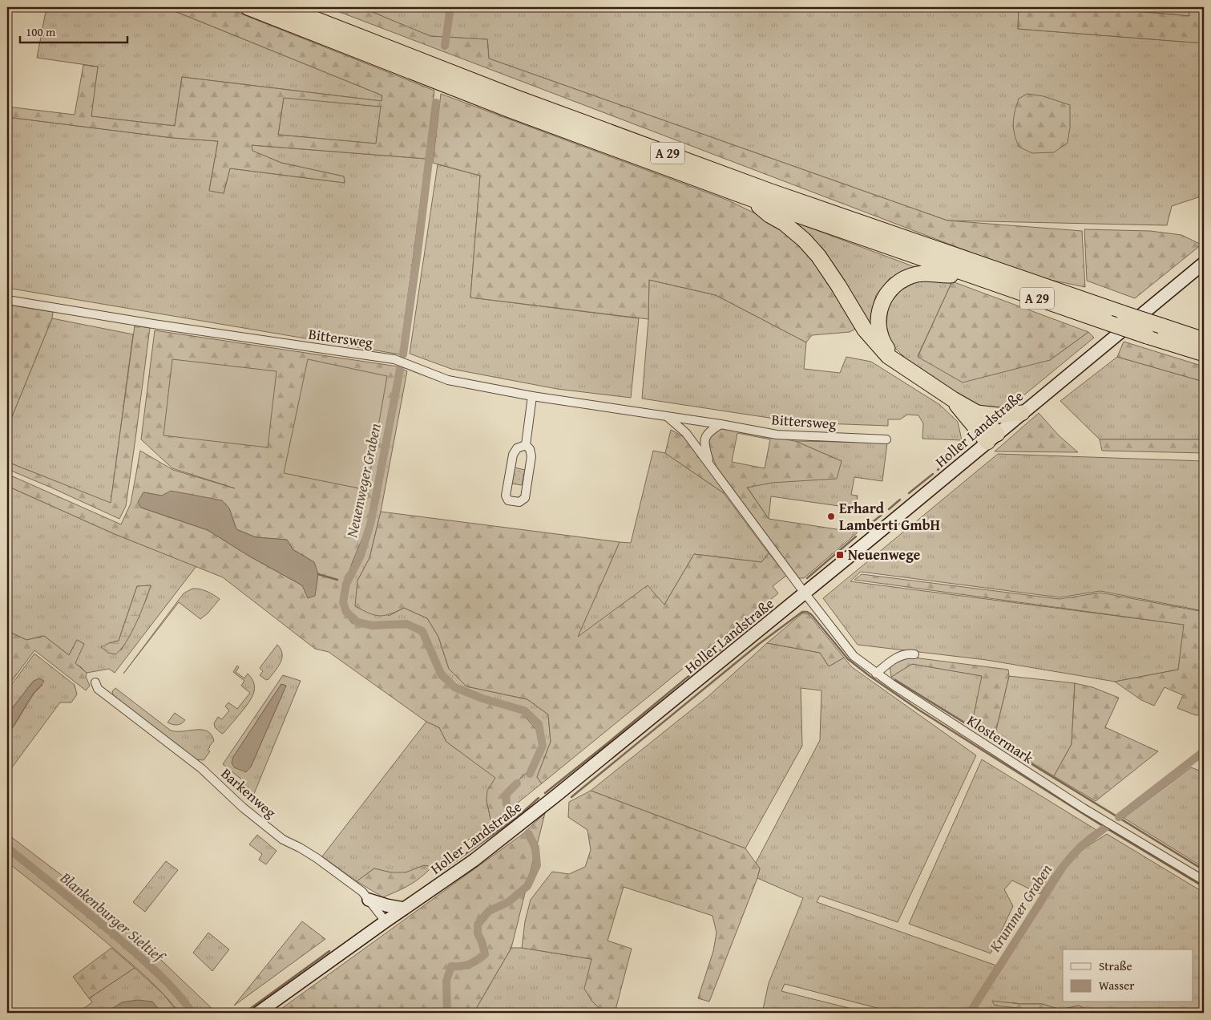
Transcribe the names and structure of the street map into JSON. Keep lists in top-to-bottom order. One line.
{"streets":{"highway":["A 29"],"main road":["Holler Landstraße"],"street":["Bittersweg","Klostermark","Barkenweg"]},"crossings":[["Holler Landstraße","Klostermark"],["Holler Landstraße","Barkenweg"]],"water":["Neuenweger Graben","Krummer Graben","Blankenburger Sieltief"],"places":{"other":["Erhard Lamberti GmbH"],"transit":["Neuenwege"]},"legend":["Straße","Wasser"],"scale_bar":"100 m"}
